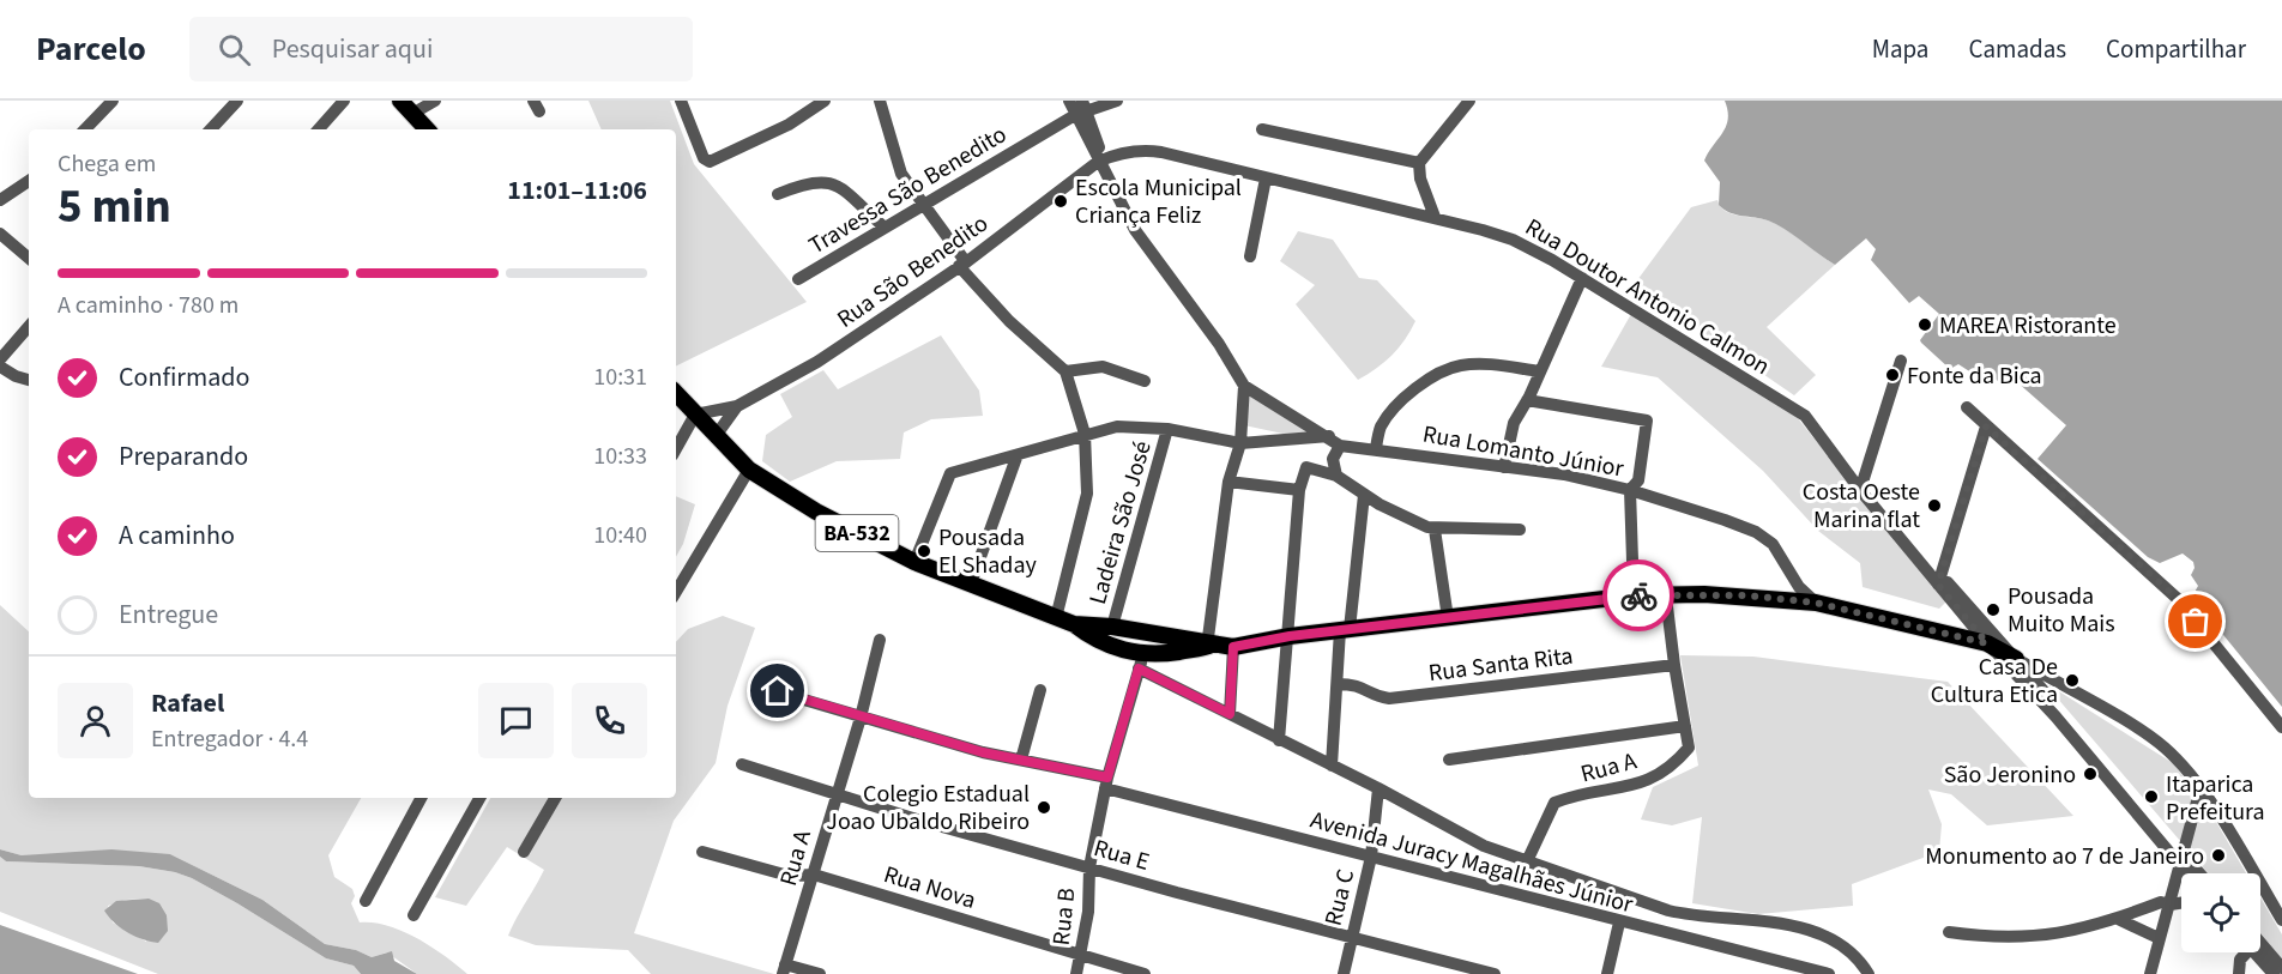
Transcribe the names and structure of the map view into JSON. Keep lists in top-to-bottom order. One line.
{"streets":{"main road":["BA-532"],"street":["Travessa São Benedito","Rua São Benedito","Rua Doutor Antonio Calmon","Rua Lomanto Júnior","Ladeira São José","Rua Santa Rita","Rua A","Rua E","Avenida Juracy Magalhães Júnior","Rua Nova","Rua C","Rua B"]},"crossings":[["Rua São Benedito","Rua Doutor Antonio Calmon"],["Rua São Benedito","BA-532"],["Rua Doutor Antonio Calmon","BA-532"],["Rua Lomanto Júnior","BA-532"],["Ladeira São José","BA-532"],["BA-532","Rua A"],["BA-532","Rua B"],["Rua Santa Rita","Rua A"],["Rua A","Rua E"],["Rua A","Avenida Juracy Magalhães Júnior"],["Rua A","Rua Nova"],["Rua E","Rua C"],["Rua E","Rua B"],["Avenida Juracy Magalhães Júnior","Rua C"],["Avenida Juracy Magalhães Júnior","Rua B"],["Rua Nova","Rua B"]],"places":["Escola Municipal Criança Feliz","MAREA Ristorante","Fonte da Bica","Costa Oeste Marina flat","Pousada El Shaday","Pousada Muito Mais","Casa De Cultura Etica","São Jeronino","Itaparica Prefeitura","Colegio Estadual Joao Ubaldo Ribeiro","Monumento ao 7 de Janeiro"],"page":{"header":"Parcelo","search":"Pesquisar aqui","nav":["Mapa","Camadas","Compartilhar"],"heading":["5 min","Chega em","11:01–11:06"],"panel":["Rafael","Entregador · 4.4"],"bar":"A caminho · 780 m","list":[["Confirmado","10:31"],["Preparando","10:33"],["A caminho","10:40"],"Entregue"]}}
